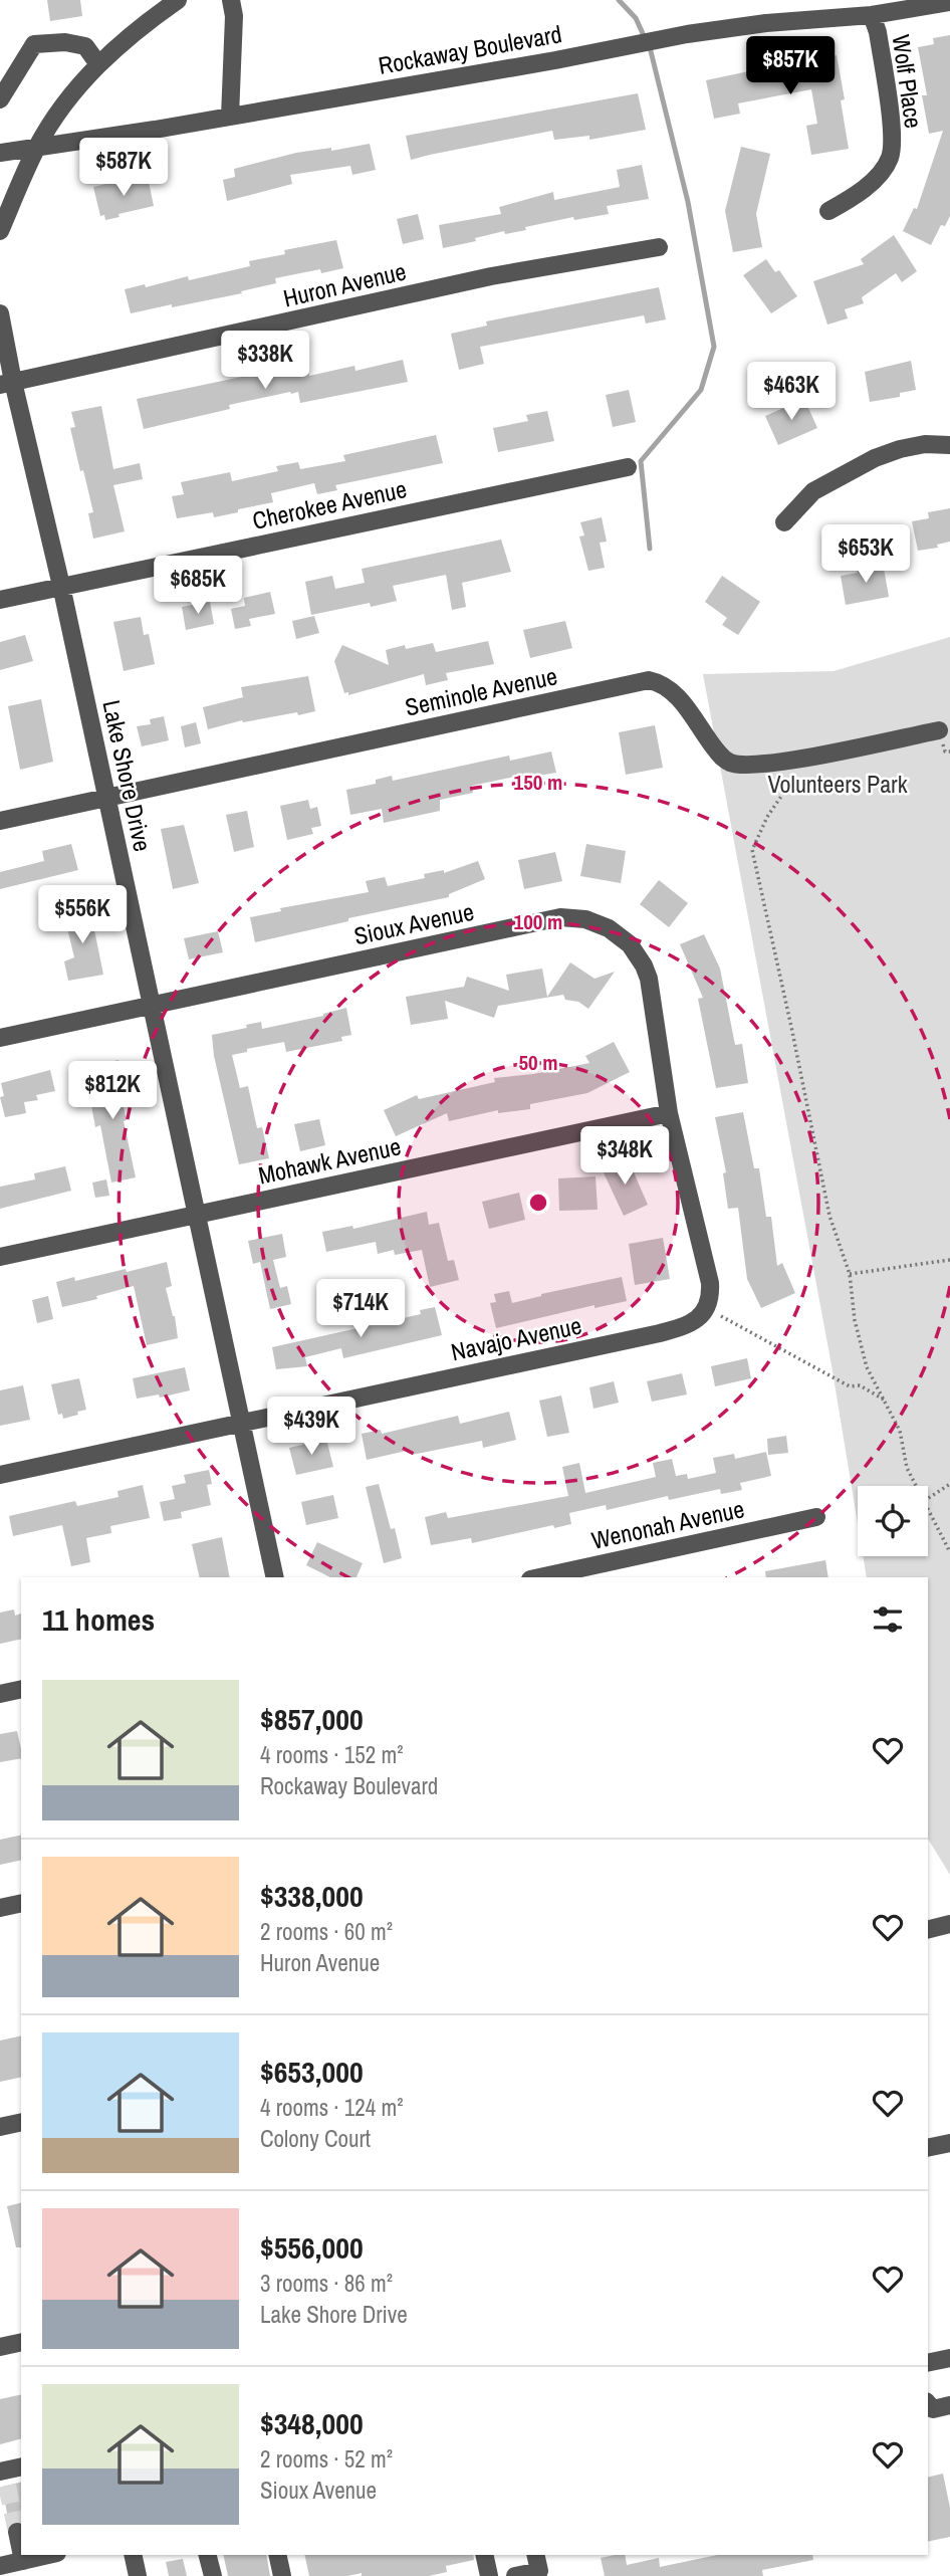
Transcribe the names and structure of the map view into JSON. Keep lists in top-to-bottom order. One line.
{"streets":{"street":["Rockaway Boulevard","Wolf Place","Huron Avenue","Cherokee Avenue","Seminole Avenue","Lake Shore Drive","Sioux Avenue","Mohawk Avenue","Navajo Avenue","Wenonah Avenue"]},"crossings":[["Rockaway Boulevard","Wolf Place"],["Huron Avenue","Lake Shore Drive"],["Cherokee Avenue","Lake Shore Drive"],["Seminole Avenue","Lake Shore Drive"],["Lake Shore Drive","Sioux Avenue"],["Lake Shore Drive","Mohawk Avenue"],["Lake Shore Drive","Navajo Avenue"],["Sioux Avenue","Mohawk Avenue"],["Sioux Avenue","Navajo Avenue"]],"parks":["Volunteers Park"],"page":{"price":["$857K","$587K","$338K","$463K","$653K","$685K","$556K","$812K","$348K","$714K","$439K"],"heading":"11 homes","list":[{"name":"$857,000","note":"4 rooms · 152 m² · Rockaway Boulevard"},{"name":"$338,000","note":"2 rooms · 60 m² · Huron Avenue"},{"name":"$653,000","note":"4 rooms · 124 m² · Colony Court"},{"name":"$556,000","note":"3 rooms · 86 m² · Lake Shore Drive"},{"name":"$348,000","note":"2 rooms · 52 m² · Sioux Avenue"}]},"rings":["150 m","100 m","50 m"]}
